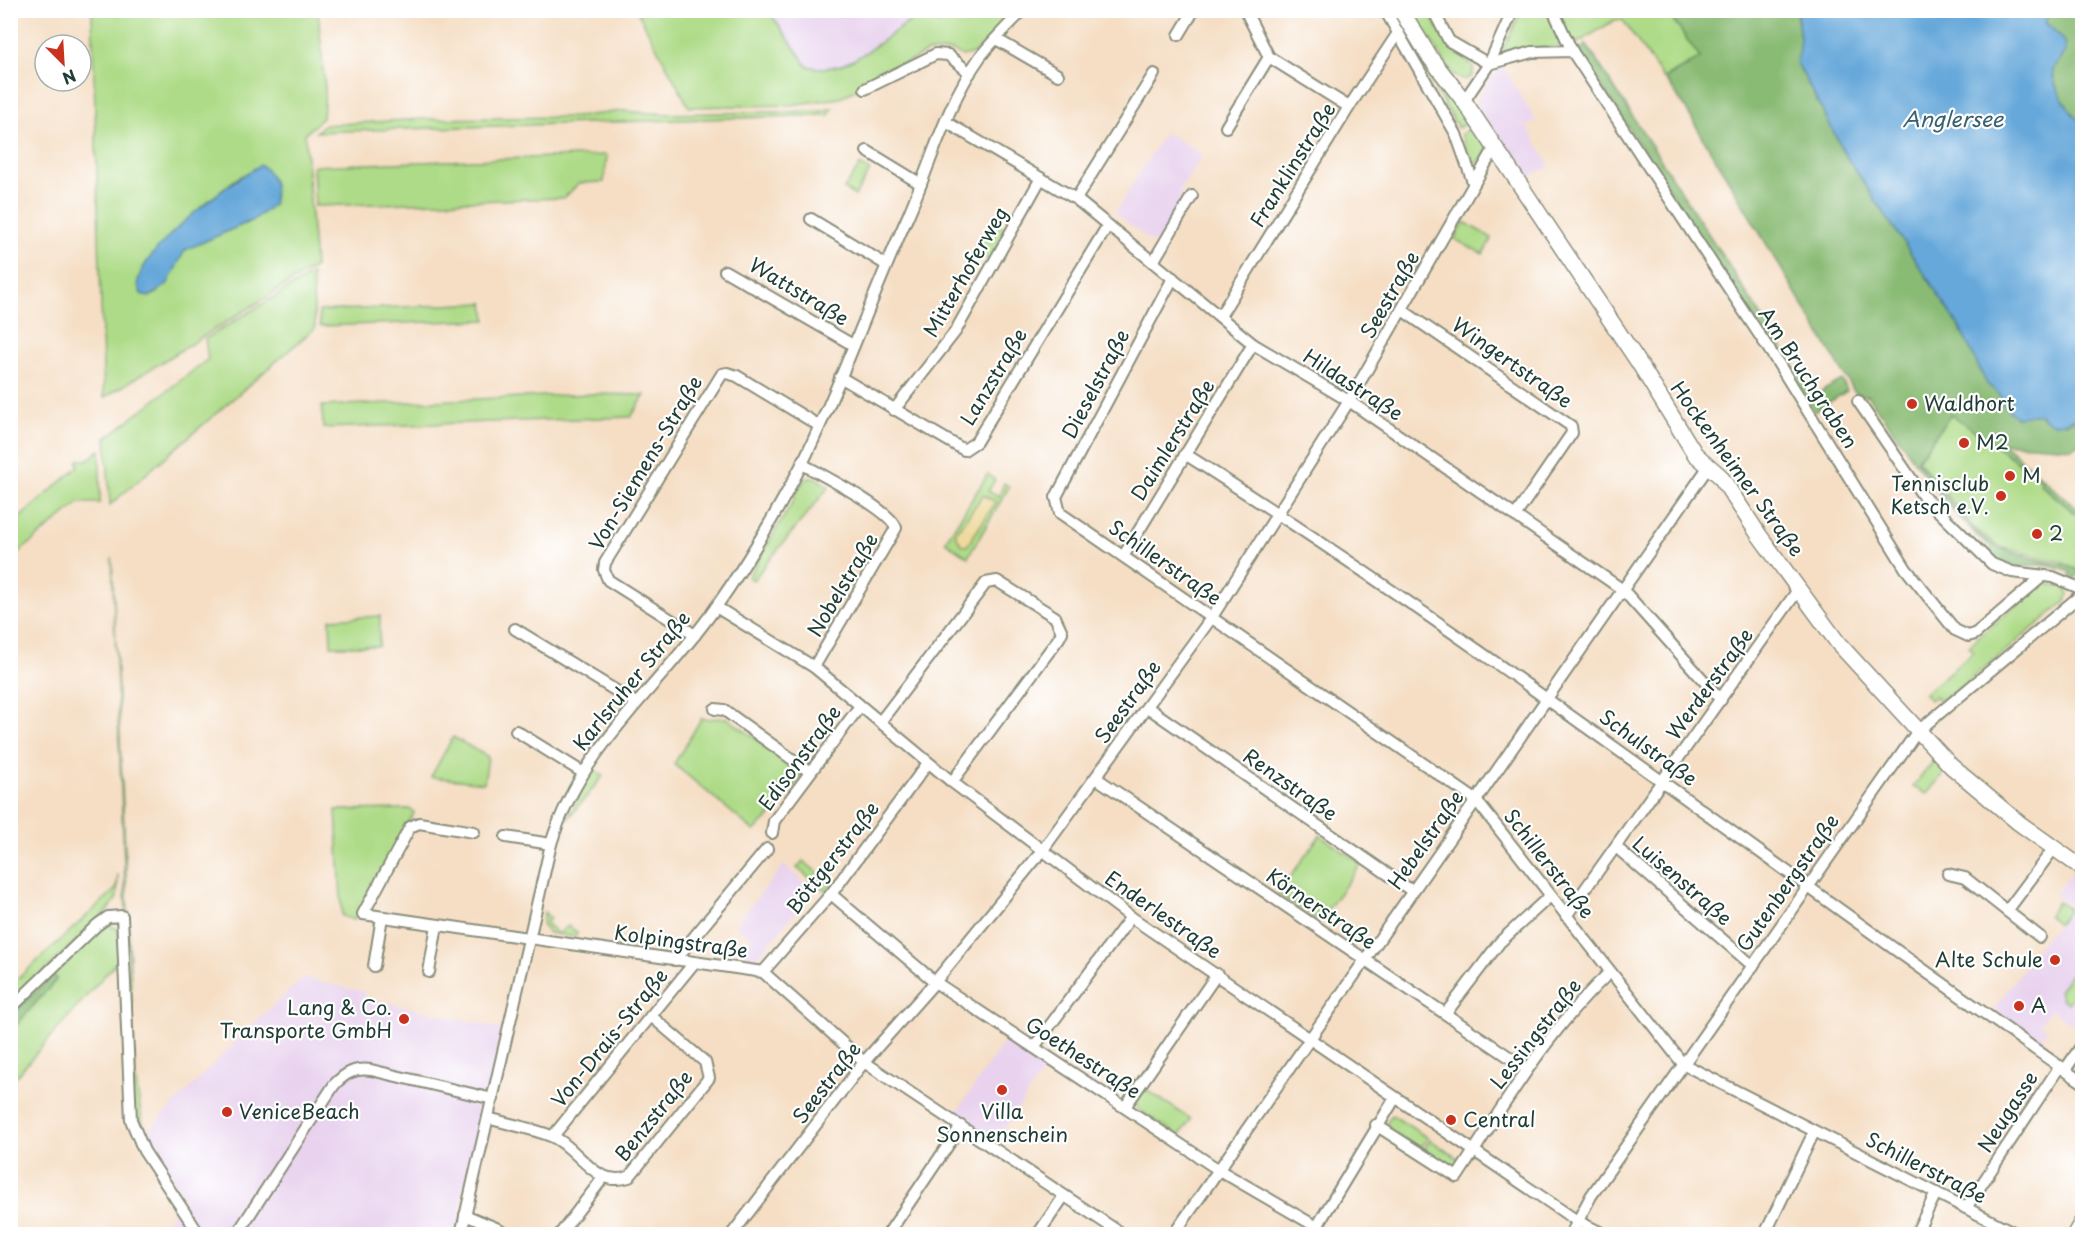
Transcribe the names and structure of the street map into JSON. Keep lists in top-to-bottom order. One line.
{"streets":{"street":["Franklinstraße","Mitterhoferweg","Wattstraße","Seestraße","Wingertstraße","Lanzstraße","Am Bruchgraben","Dieselstraße","Hildastraße","Daimlerstraße","Von-Siemens-Straße","Hockenheimer Straße","Schillerstraße","Nobelstraße","Karlsruher Straße","Werderstraße","Schulstraße","Edisonstraße","Renzstraße","Hebelstraße","Böttgerstraße","Luisenstraße","Gutenbergstraße","Körnerstraße","Enderlestraße","Kolpingstraße","Lessingstraße","Von-Drais-Straße","Goethestraße","Neugasse","Benzstraße"]},"crossings":[["Franklinstraße","Hildastraße"],["Mitterhoferweg","Lanzstraße"],["Mitterhoferweg","Hildastraße"],["Wattstraße","Karlsruher Straße"],["Seestraße","Wingertstraße"],["Seestraße","Hildastraße"],["Seestraße","Hockenheimer Straße"],["Seestraße","Schillerstraße"],["Seestraße","Schulstraße"],["Seestraße","Renzstraße"],["Seestraße","Körnerstraße"],["Seestraße","Enderlestraße"],["Seestraße","Kolpingstraße"],["Seestraße","Goethestraße"],["Wingertstraße","Hildastraße"],["Lanzstraße","Hildastraße"],["Lanzstraße","Karlsruher Straße"],["Dieselstraße","Hildastraße"],["Dieselstraße","Schillerstraße"],["Hildastraße","Daimlerstraße"],["Hildastraße","Karlsruher Straße"],["Hildastraße","Werderstraße"],["Hildastraße","Hebelstraße"],["Daimlerstraße","Schillerstraße"],["Daimlerstraße","Schulstraße"],["Von-Siemens-Straße","Karlsruher Straße"],["Hockenheimer Straße","Werderstraße"],["Hockenheimer Straße","Hebelstraße"],["Hockenheimer Straße","Gutenbergstraße"],["Schillerstraße","Werderstraße"],["Schillerstraße","Hebelstraße"],["Schillerstraße","Gutenbergstraße"],["Schillerstraße","Lessingstraße"],["Schillerstraße","Neugasse"],["Nobelstraße","Karlsruher Straße"],["Nobelstraße","Enderlestraße"],["Karlsruher Straße","Enderlestraße"],["Karlsruher Straße","Kolpingstraße"],["Karlsruher Straße","Benzstraße"],["Werderstraße","Schulstraße"],["Werderstraße","Luisenstraße"],["Schulstraße","Hebelstraße"],["Schulstraße","Gutenbergstraße"],["Schulstraße","Neugasse"],["Edisonstraße","Enderlestraße"],["Renzstraße","Hebelstraße"],["Hebelstraße","Körnerstraße"],["Hebelstraße","Enderlestraße"],["Hebelstraße","Goethestraße"],["Böttgerstraße","Enderlestraße"],["Böttgerstraße","Kolpingstraße"],["Böttgerstraße","Goethestraße"],["Luisenstraße","Gutenbergstraße"],["Gutenbergstraße","Enderlestraße"],["Körnerstraße","Lessingstraße"],["Enderlestraße","Lessingstraße"],["Kolpingstraße","Von-Drais-Straße"],["Von-Drais-Straße","Benzstraße"]],"water":["Anglersee"],"places":["Waldhort","M2","M","Tennisclub Ketsch e.V.","2","Alte Schule","A","Lang & Co. Transporte GmbH","Villa Sonnenschein","VeniceBeach","Central"],"north":"bottom right"}
